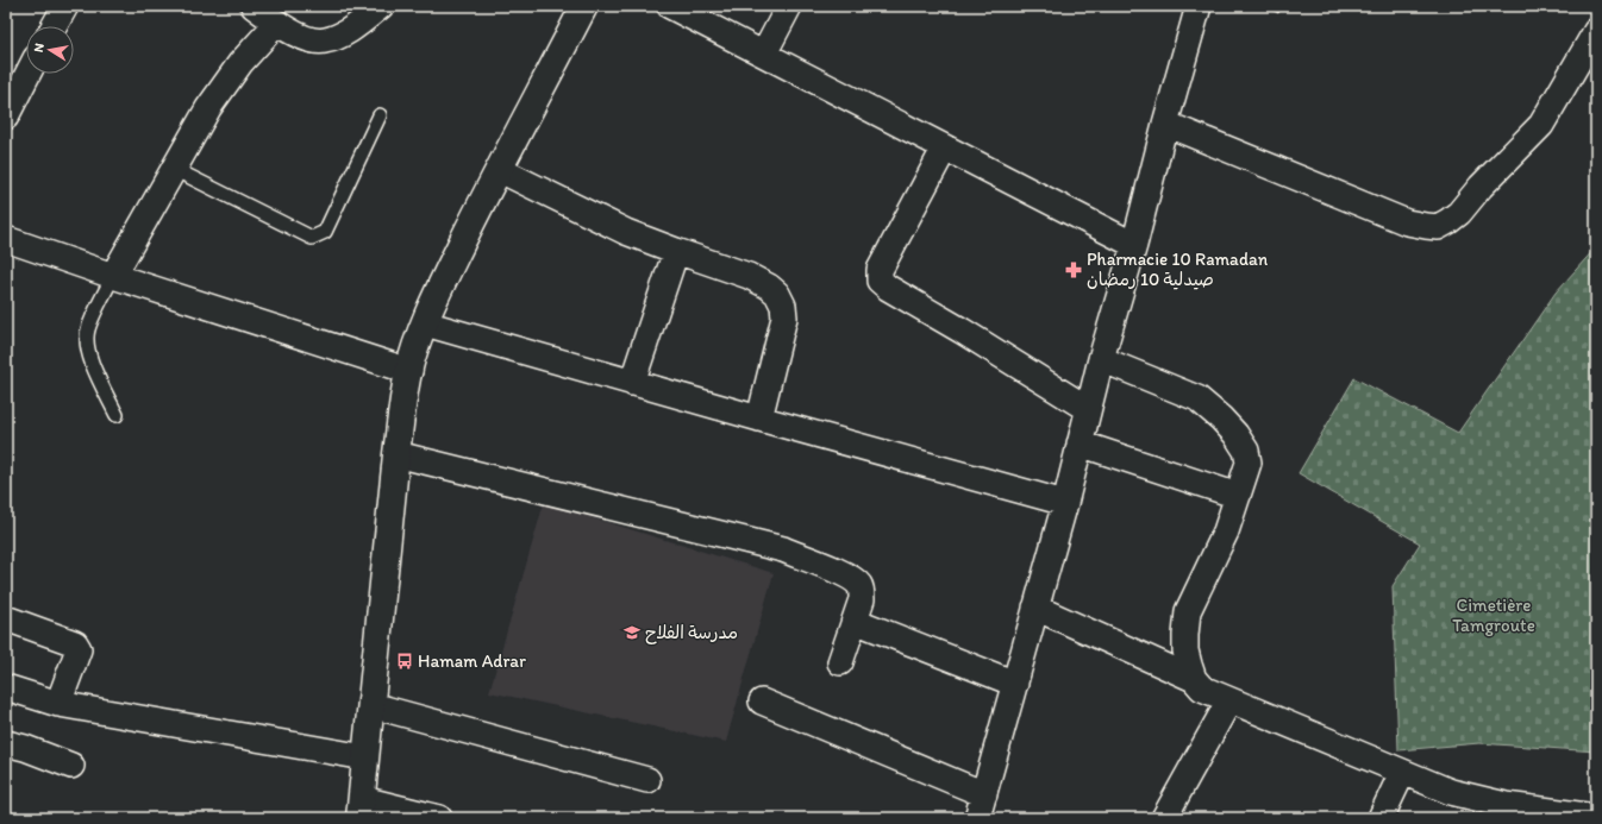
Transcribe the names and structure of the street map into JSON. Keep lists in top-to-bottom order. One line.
{"parks":["Cimetière Tamgroute"],"places":{"pharmacy":["Pharmacie 10 Ramadan صيدلية 10 رمضان"],"school or university":["مدرسة الفلاح"],"bus stop":["Hamam Adrar"]},"north":"left"}
